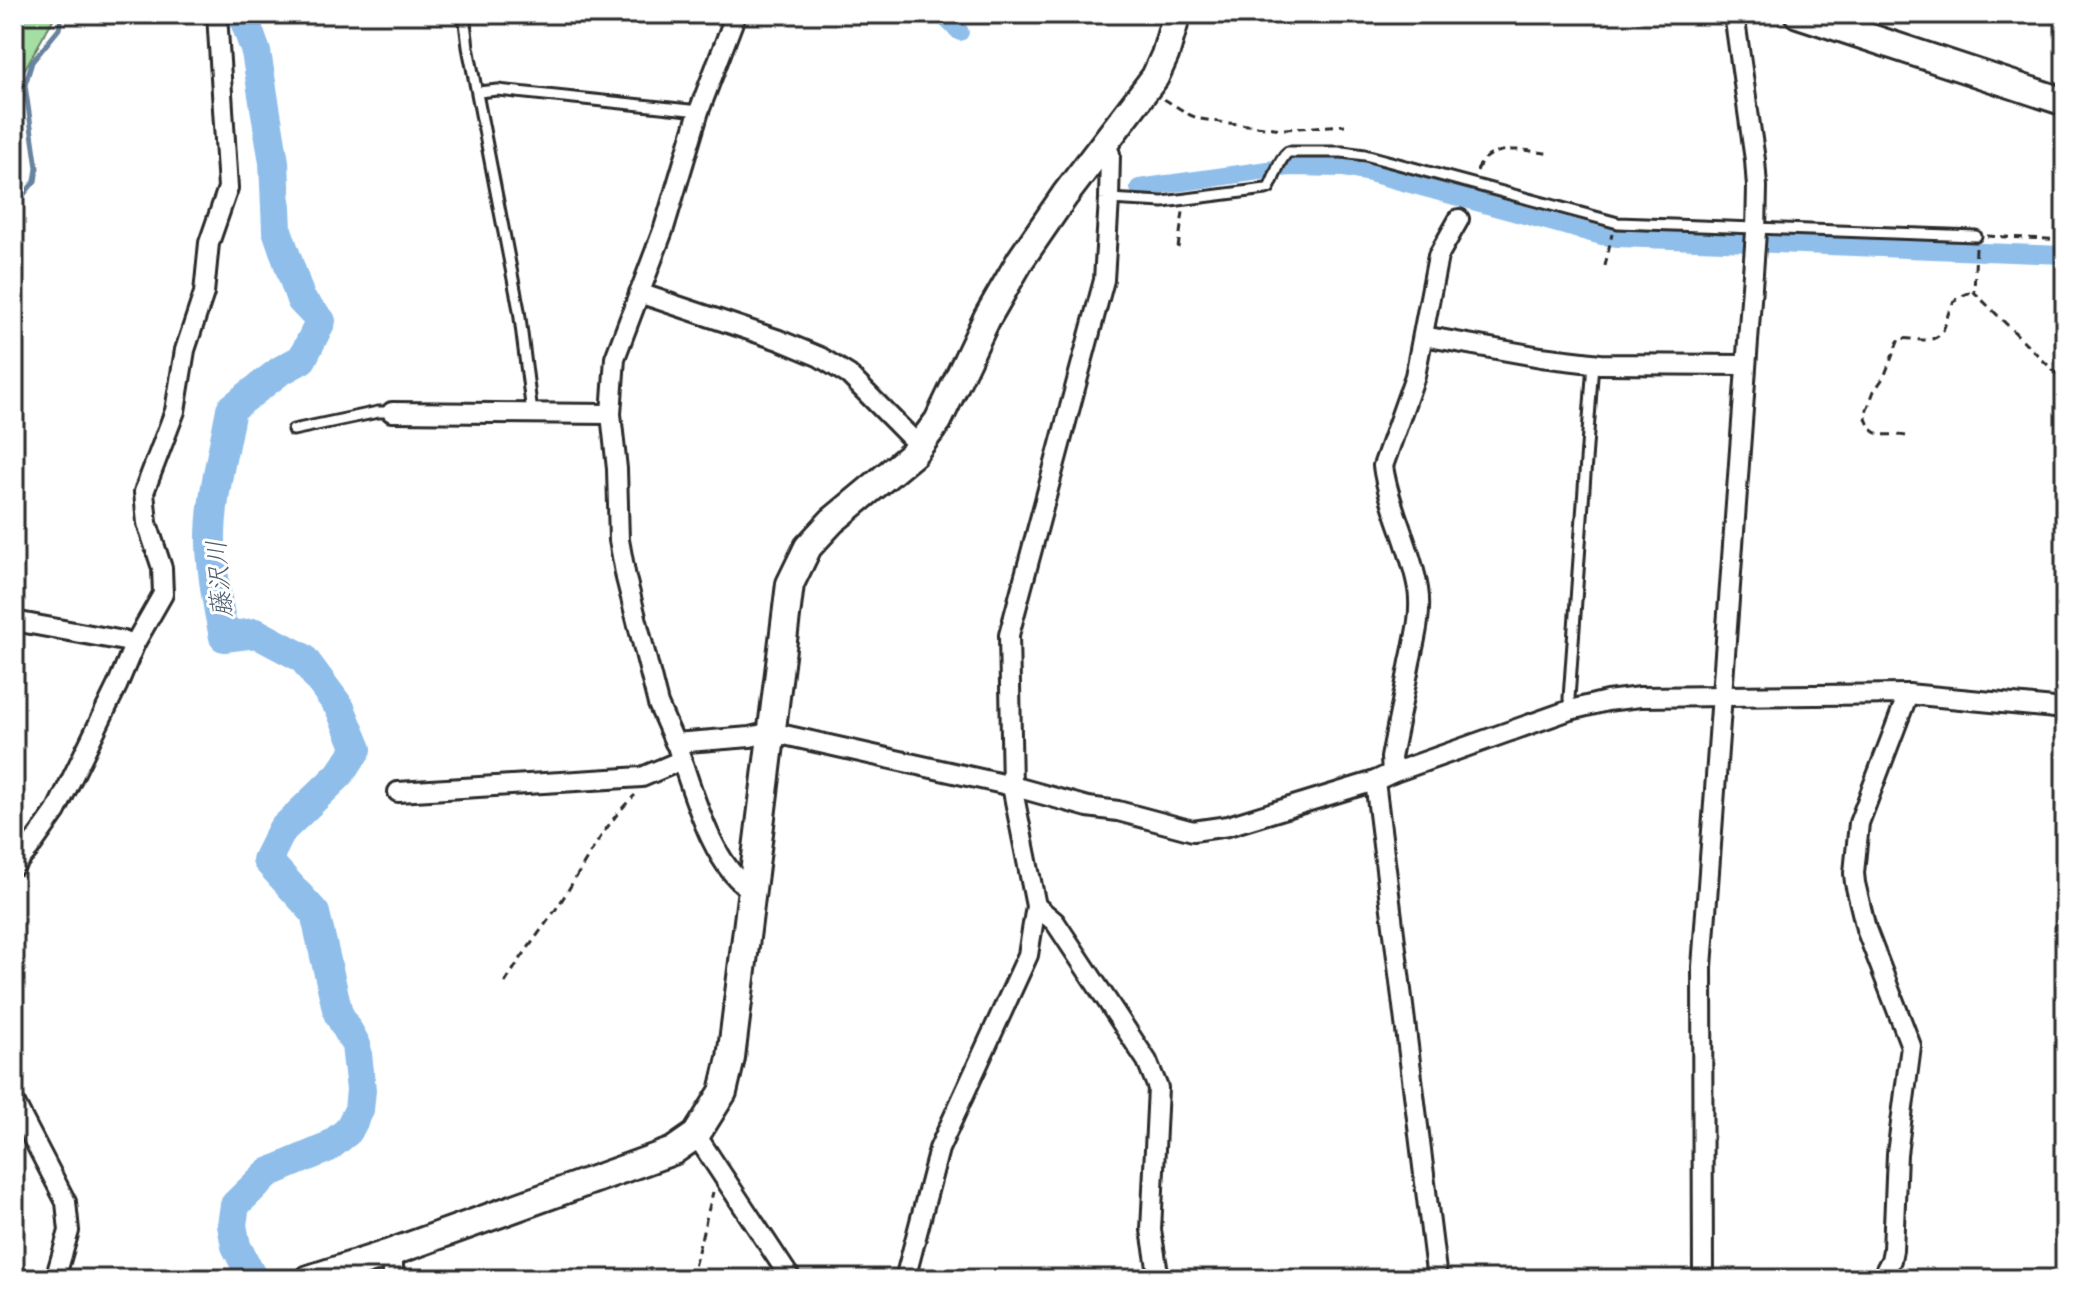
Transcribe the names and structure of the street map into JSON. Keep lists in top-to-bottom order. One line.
{"water":["藤沢川"]}
